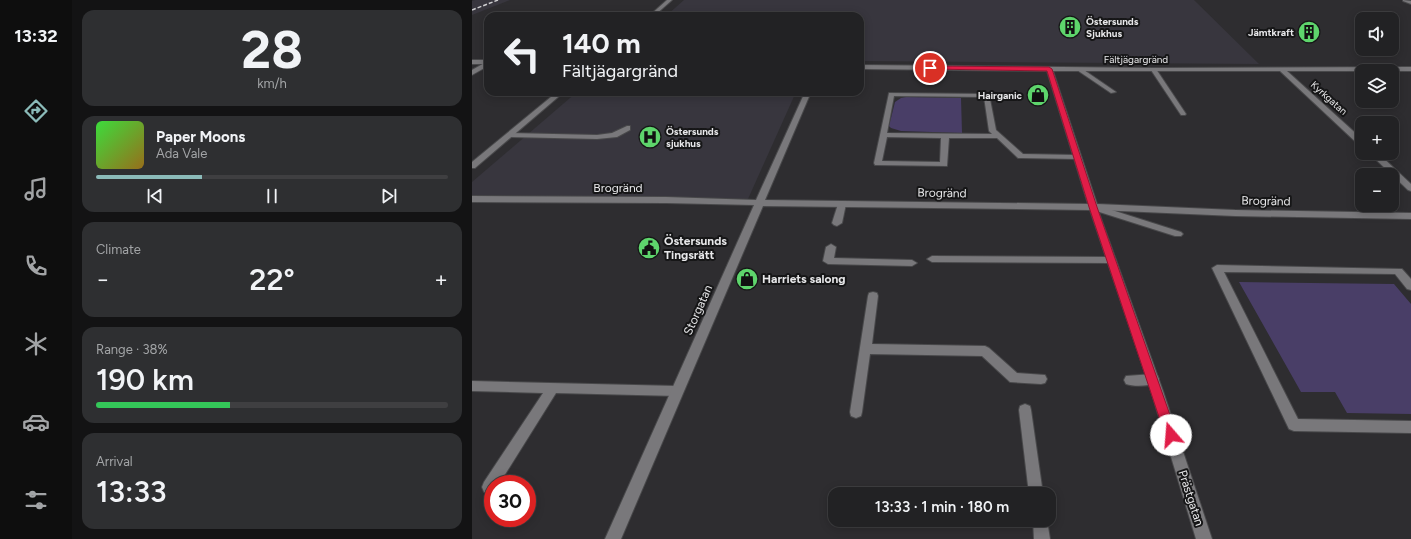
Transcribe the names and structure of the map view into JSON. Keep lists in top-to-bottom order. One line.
{"streets":{"street":["Fältjägargränd","Kyrkgatan","Brogränd","Storgatan","Prästgatan"]},"crossings":[["Fältjägargränd","Kyrkgatan"],["Fältjägargränd","Prästgatan"],["Brogränd","Storgatan"],["Brogränd","Prästgatan"]],"places":{"building":["Östersunds Sjukhus","Jämtkraft"],"shop":["Hairganic","Harriets salong"],"hospital":["Östersunds sjukhus"],"public building":["Östersunds Tingsrätt"]},"page":{"tabs":"13:32","tile":[["28","km/h"],"Climate",["Range · 38%","190 km"],["Arrival","13:33"]],"map_buttons":["+","−"],"turn":["140 m","Fältjägargränd"],"song":["Paper Moons","Ada Vale"],"heat":["−","22°","+"],"limit":"30","trip":"13:33 · 1 min · 180 m"}}
